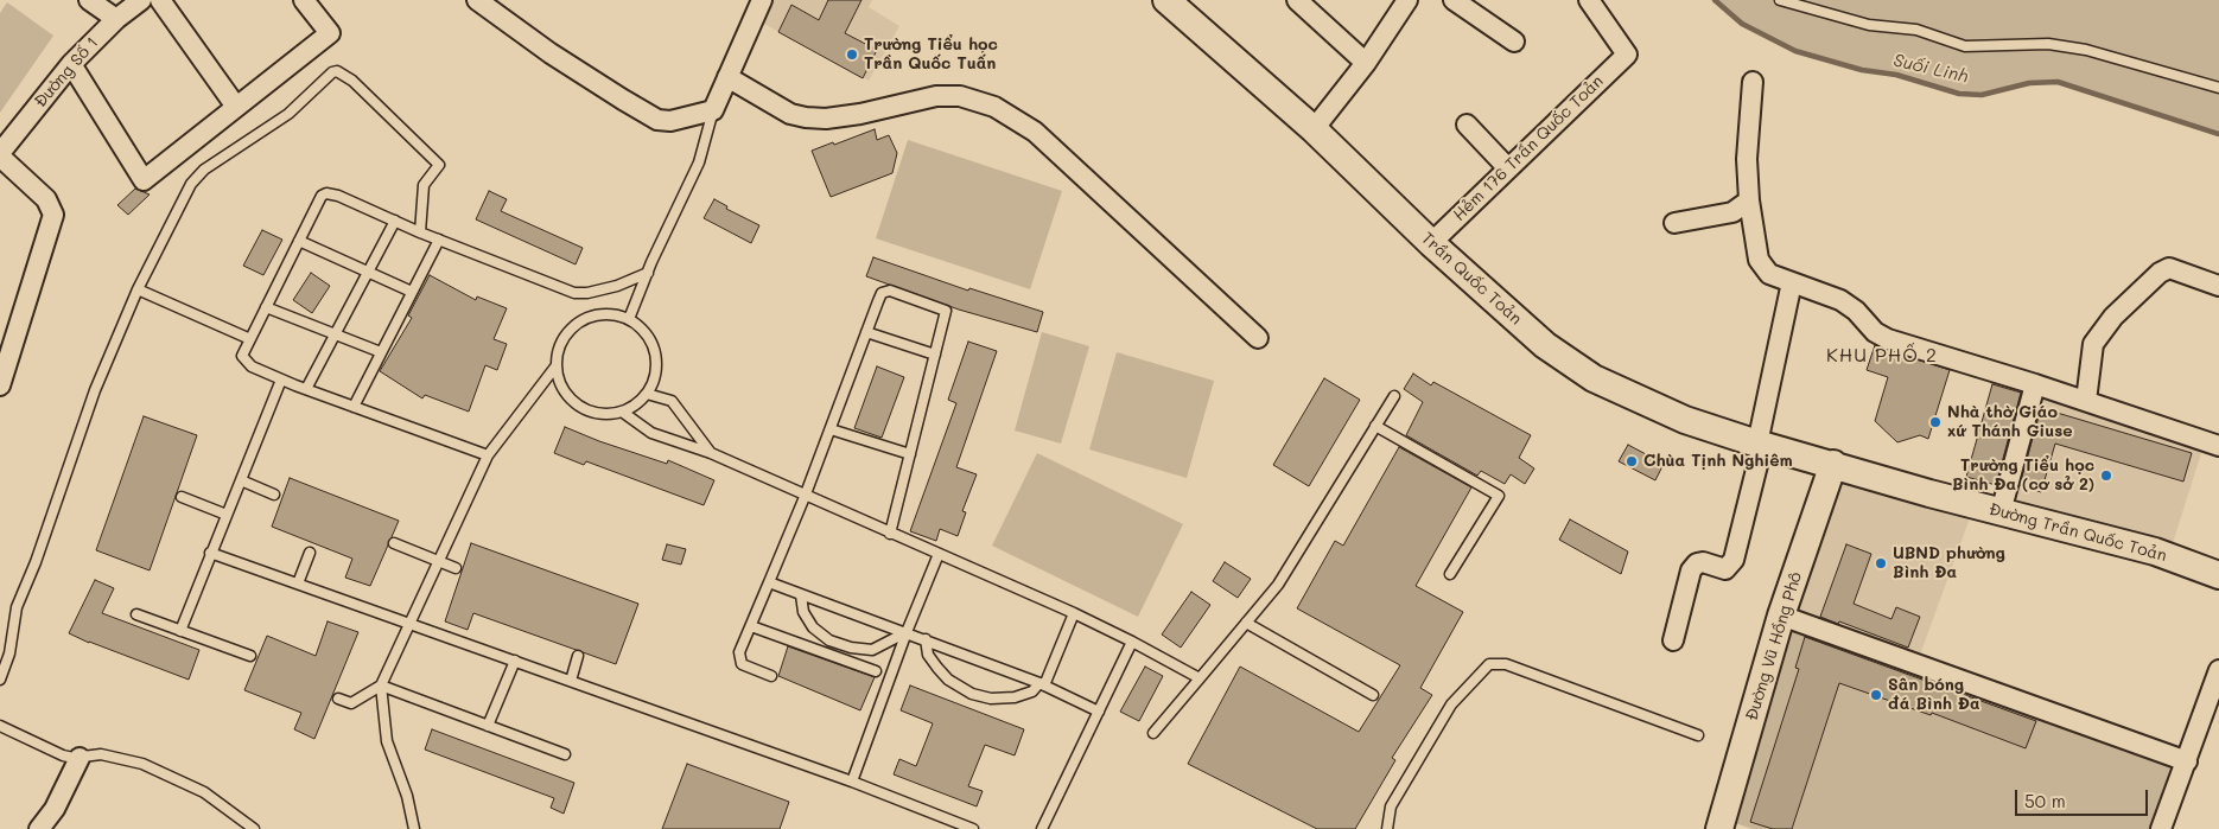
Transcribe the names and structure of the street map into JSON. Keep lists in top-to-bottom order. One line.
{"streets":{"main road":["Trần Quốc Toản","Đường Trần Quốc Toản","Đường Vũ Hồng Phô"],"street":["Đường Số 1","Hẻm 176 Trần Quốc Toản"]},"crossings":[["Hẻm 176 Trần Quốc Toản","Trần Quốc Toản"],["Trần Quốc Toản","Đường Trần Quốc Toản"],["Trần Quốc Toản","Đường Vũ Hồng Phô"],["Đường Trần Quốc Toản","Đường Vũ Hồng Phô"]],"districts":["KHU PHỐ 2"],"water":["Suối Linh"],"places":["Trường Tiểu học Trần Quốc Tuấn","Nhà thờ Giáo xứ Thánh Giuse","Chùa Tịnh Nghiêm","Trường Tiểu học Bình Đa (cơ sở 2)","UBND phường Bình Đa","Sân bóng đá Bình Đa"],"scale_bar":"50 m"}
